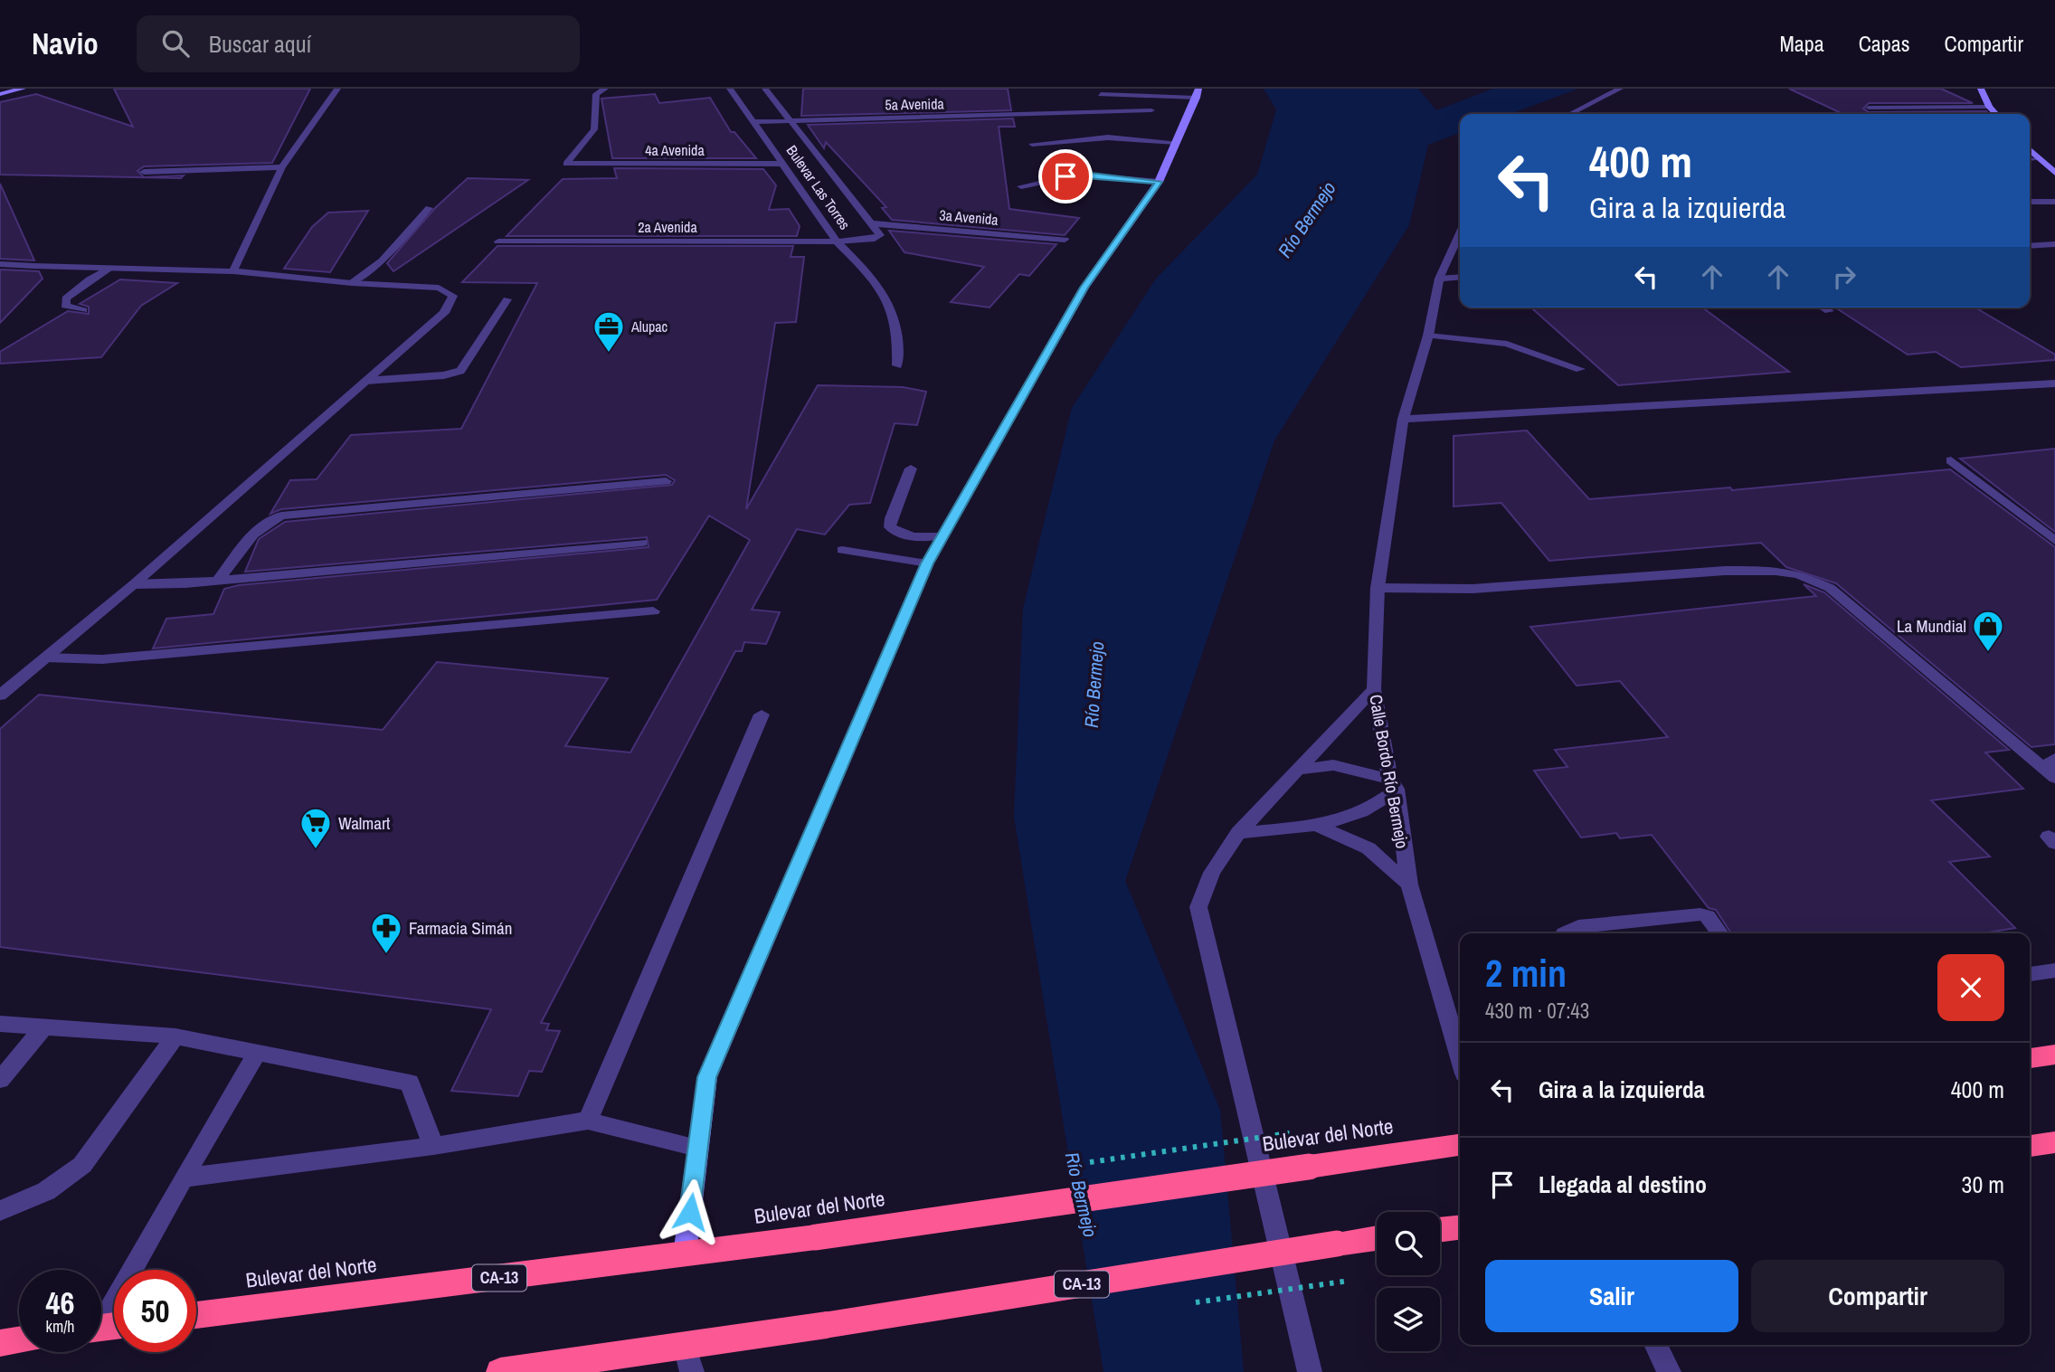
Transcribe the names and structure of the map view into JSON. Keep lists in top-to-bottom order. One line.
{"streets":{"highway":["Bulevar del Norte","CA-13"],"street":["5a Avenida","4a Avenida","Bulevar Las Torres","3a Avenida","2a Avenida","Calle Bordo Río Bermejo"]},"crossings":[["5a Avenida","Bulevar Las Torres"],["4a Avenida","Bulevar Las Torres"],["Bulevar Las Torres","3a Avenida"],["Bulevar Las Torres","2a Avenida"]],"water":["Río Bermejo"],"places":{"office":["Alupac"],"shop":["La Mundial"],"supermarket":["Walmart"],"pharmacy":["Farmacia Simán"]},"page":{"header":"Navio","search":"Buscar aquí","nav":["Mapa","Capas","Compartir"],"turn":["400 m","Gira a la izquierda"],"heading":["2 min","430 m · 07:43"],"list":[{"name":"Gira a la izquierda","value":"400 m"},{"name":"Llegada al destino","value":"30 m"}],"buttons":["Salir","Compartir"],"speed":"46 km/h","limit":"50"}}
